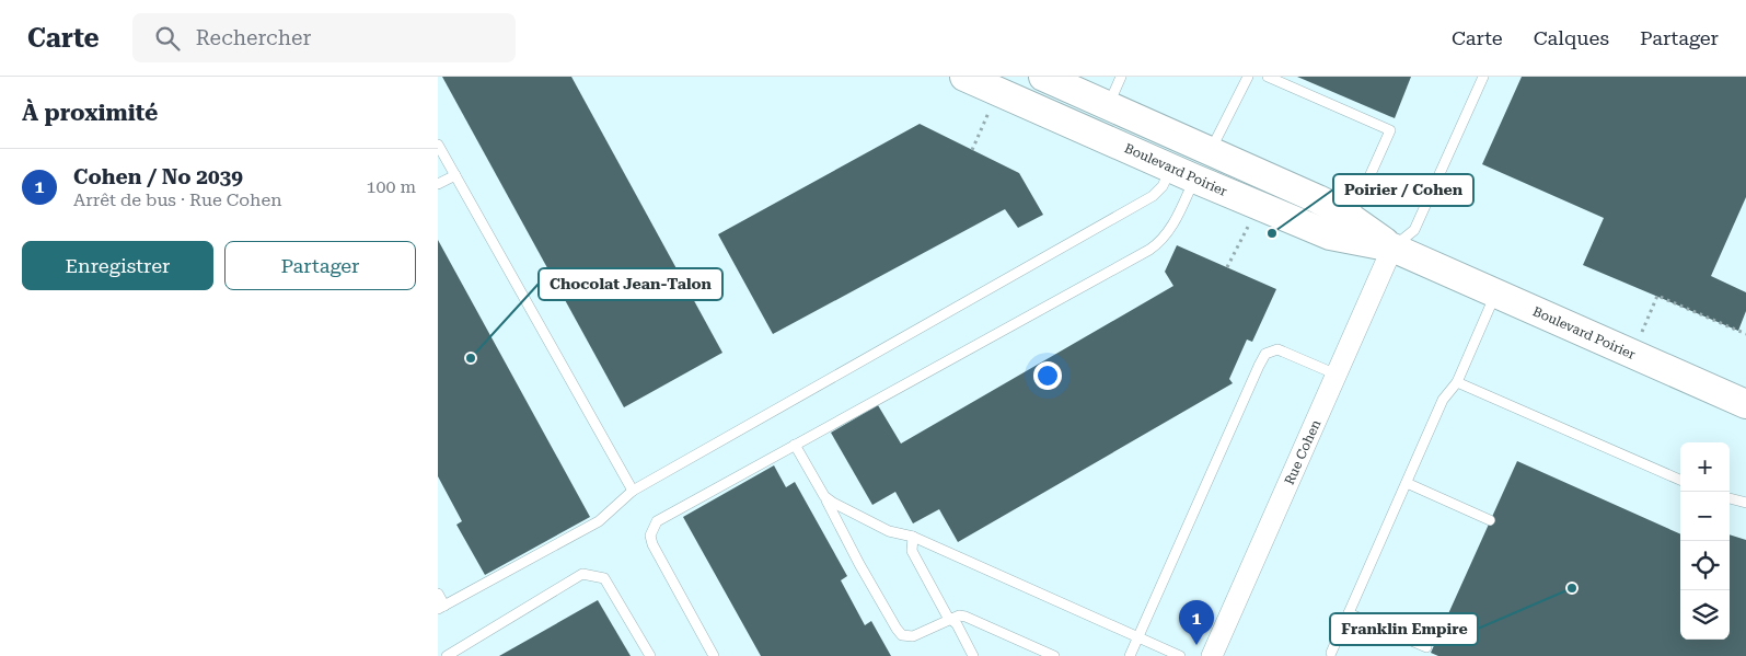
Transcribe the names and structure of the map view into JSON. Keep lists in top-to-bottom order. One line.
{"streets":{"street":["Boulevard Poirier","Rue Cohen"]},"crossings":[["Boulevard Poirier","Rue Cohen"]],"places":["Poirier / Cohen","Chocolat Jean-Talon","Franklin Empire"],"page":{"header":"Carte","search":"Rechercher","nav":["Carte","Calques","Partager"],"heading":"À proximité","list":[{"mark":"1","name":"Cohen / No 2039","note":"Arrêt de bus · Rue Cohen","value":"100 m"}],"buttons":["Enregistrer","Partager"],"map_buttons":["+","−"],"pins":"1"}}
